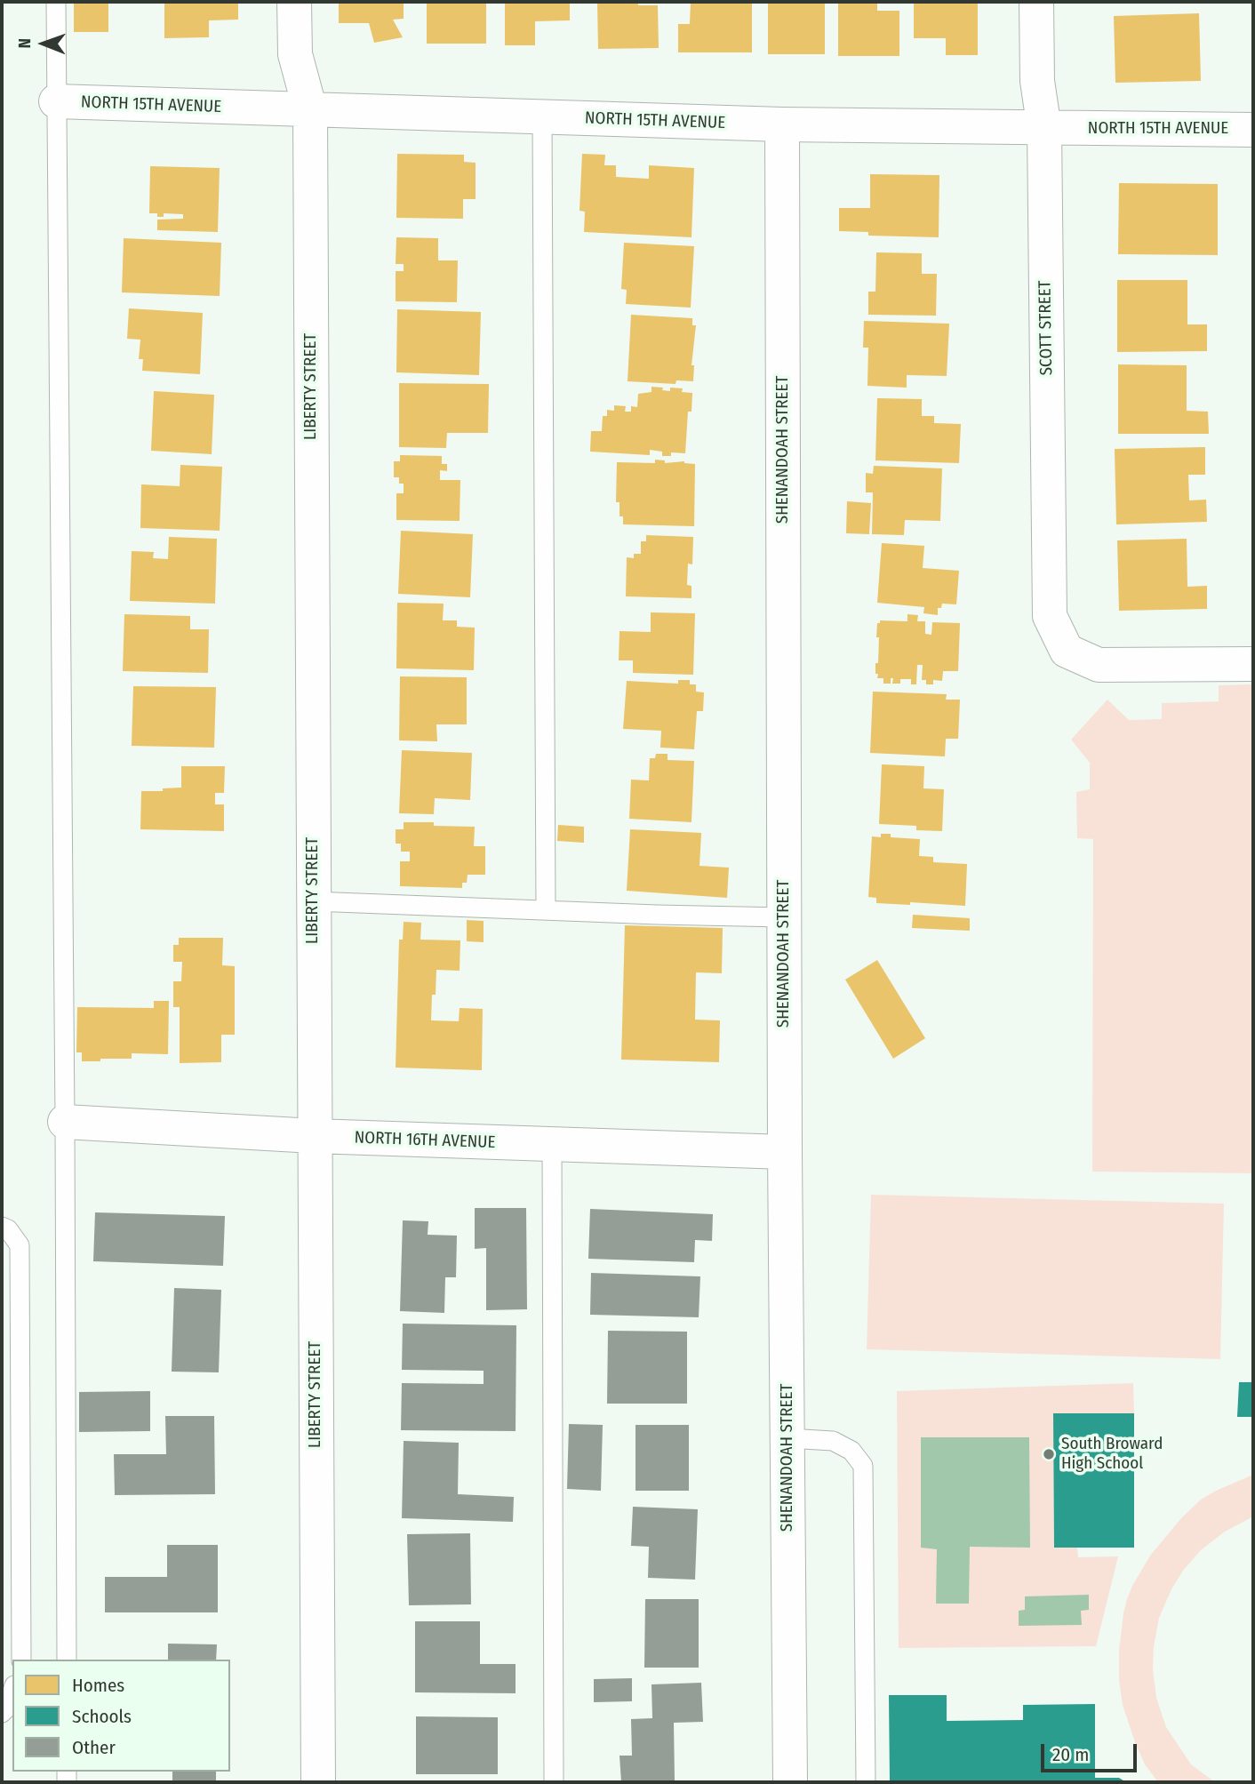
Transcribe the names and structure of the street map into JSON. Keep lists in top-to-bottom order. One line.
{"streets":{"street":["NORTH 15TH AVENUE","SCOTT STREET","LIBERTY STREET","SHENANDOAH STREET","NORTH 16TH AVENUE"]},"crossings":[["NORTH 15TH AVENUE","SCOTT STREET"],["NORTH 15TH AVENUE","LIBERTY STREET"],["NORTH 15TH AVENUE","SHENANDOAH STREET"],["LIBERTY STREET","NORTH 16TH AVENUE"],["SHENANDOAH STREET","NORTH 16TH AVENUE"]],"places":["South Broward High School"],"legend":["Homes","Schools","Other"],"scale_bar":"20 m","north":"left"}
